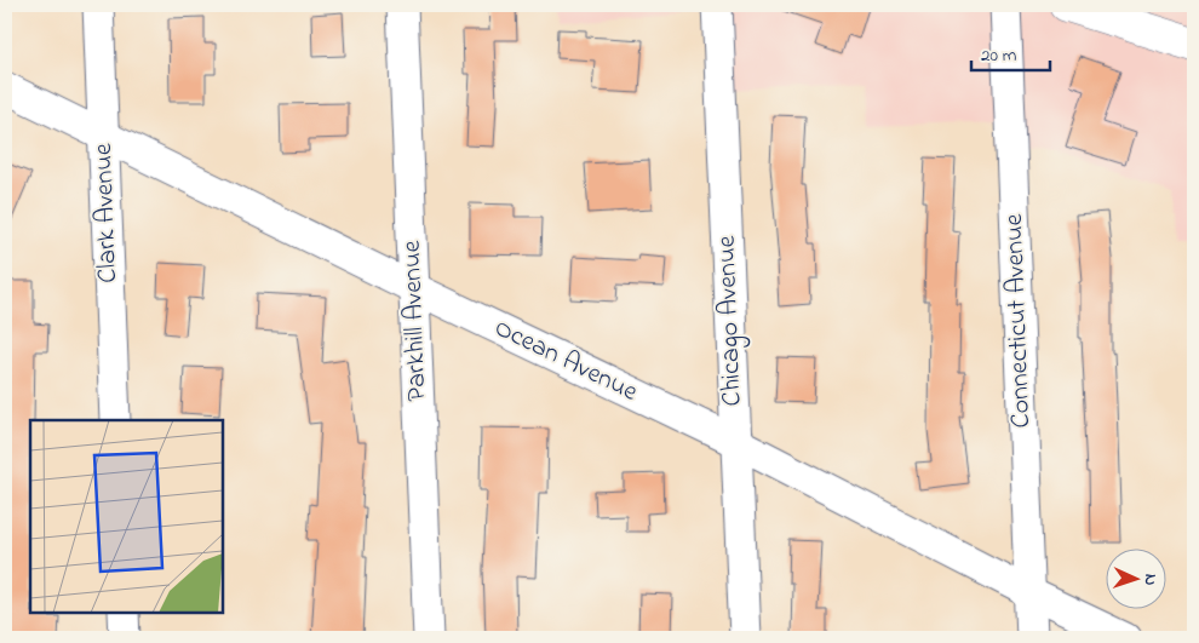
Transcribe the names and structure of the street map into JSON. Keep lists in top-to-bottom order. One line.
{"streets":{"street":["Clark Avenue","Parkhill Avenue","Chicago Avenue","Connecticut Avenue","Ocean Avenue"]},"crossings":[["Clark Avenue","Ocean Avenue"],["Parkhill Avenue","Ocean Avenue"],["Chicago Avenue","Ocean Avenue"],["Connecticut Avenue","Ocean Avenue"]],"scale_bar":"20 m","north":"right"}
